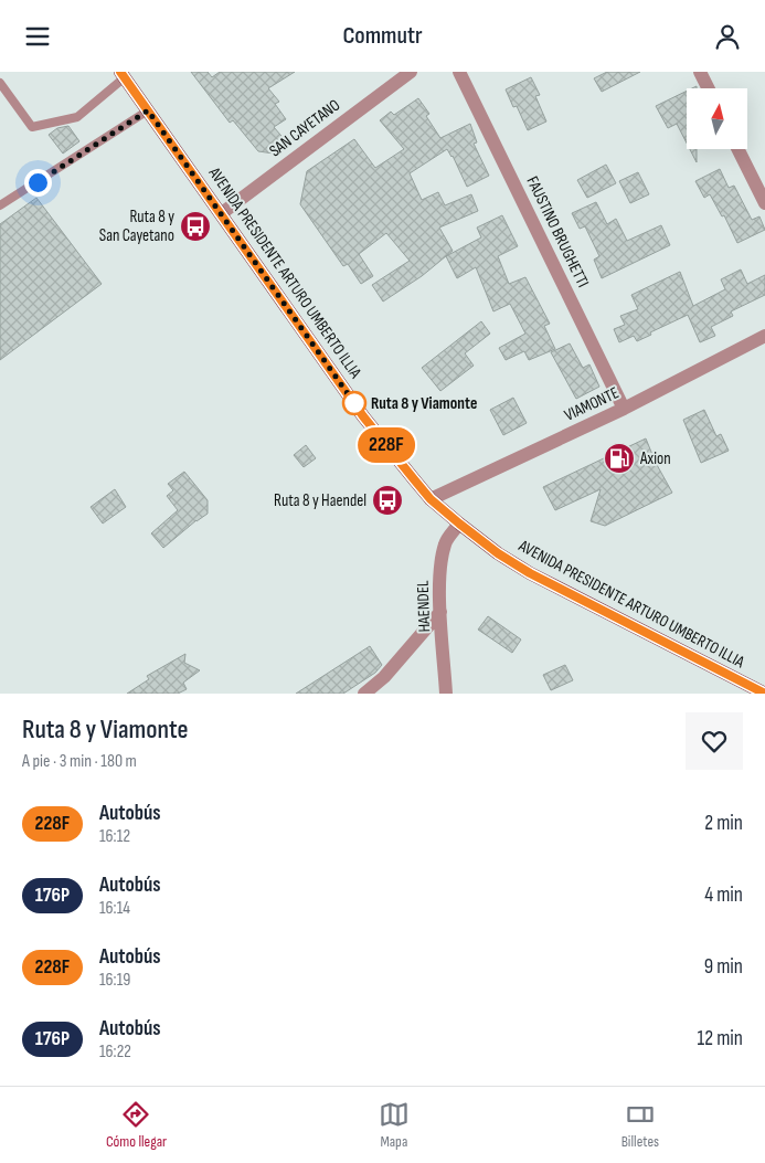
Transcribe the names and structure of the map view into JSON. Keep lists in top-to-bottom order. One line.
{"streets":{"main road":["AVENIDA PRESIDENTE ARTURO UMBERTO ILLIA"],"street":["SAN CAYETANO","FAUSTINO BRUGHETTI","VIAMONTE","HAENDEL"]},"crossings":[["SAN CAYETANO","AVENIDA PRESIDENTE ARTURO UMBERTO ILLIA"],["FAUSTINO BRUGHETTI","VIAMONTE"],["AVENIDA PRESIDENTE ARTURO UMBERTO ILLIA","VIAMONTE"],["AVENIDA PRESIDENTE ARTURO UMBERTO ILLIA","HAENDEL"]],"places":{"bus stop":["Ruta 8 y San Cayetano","Ruta 8 y Haendel"],"other":["Ruta 8 y Viamonte"],"fuel station":["Axion"]},"lines":["bus line 228F"],"north":"top","page":{"header":"Commutr","on_map":"228F","heading":["Ruta 8 y Viamonte","A pie · 3 min · 180 m"],"list":[{"mark":"228F","name":"Autobús","note":"16:12","value":"2 min"},{"mark":"176P","name":"Autobús","note":"16:14","value":"4 min"},{"mark":"228F","name":"Autobús","note":"16:19","value":"9 min"},{"mark":"176P","name":"Autobús","note":"16:22","value":"12 min"}],"tabs":["Cómo llegar","Mapa","Billetes"]}}
